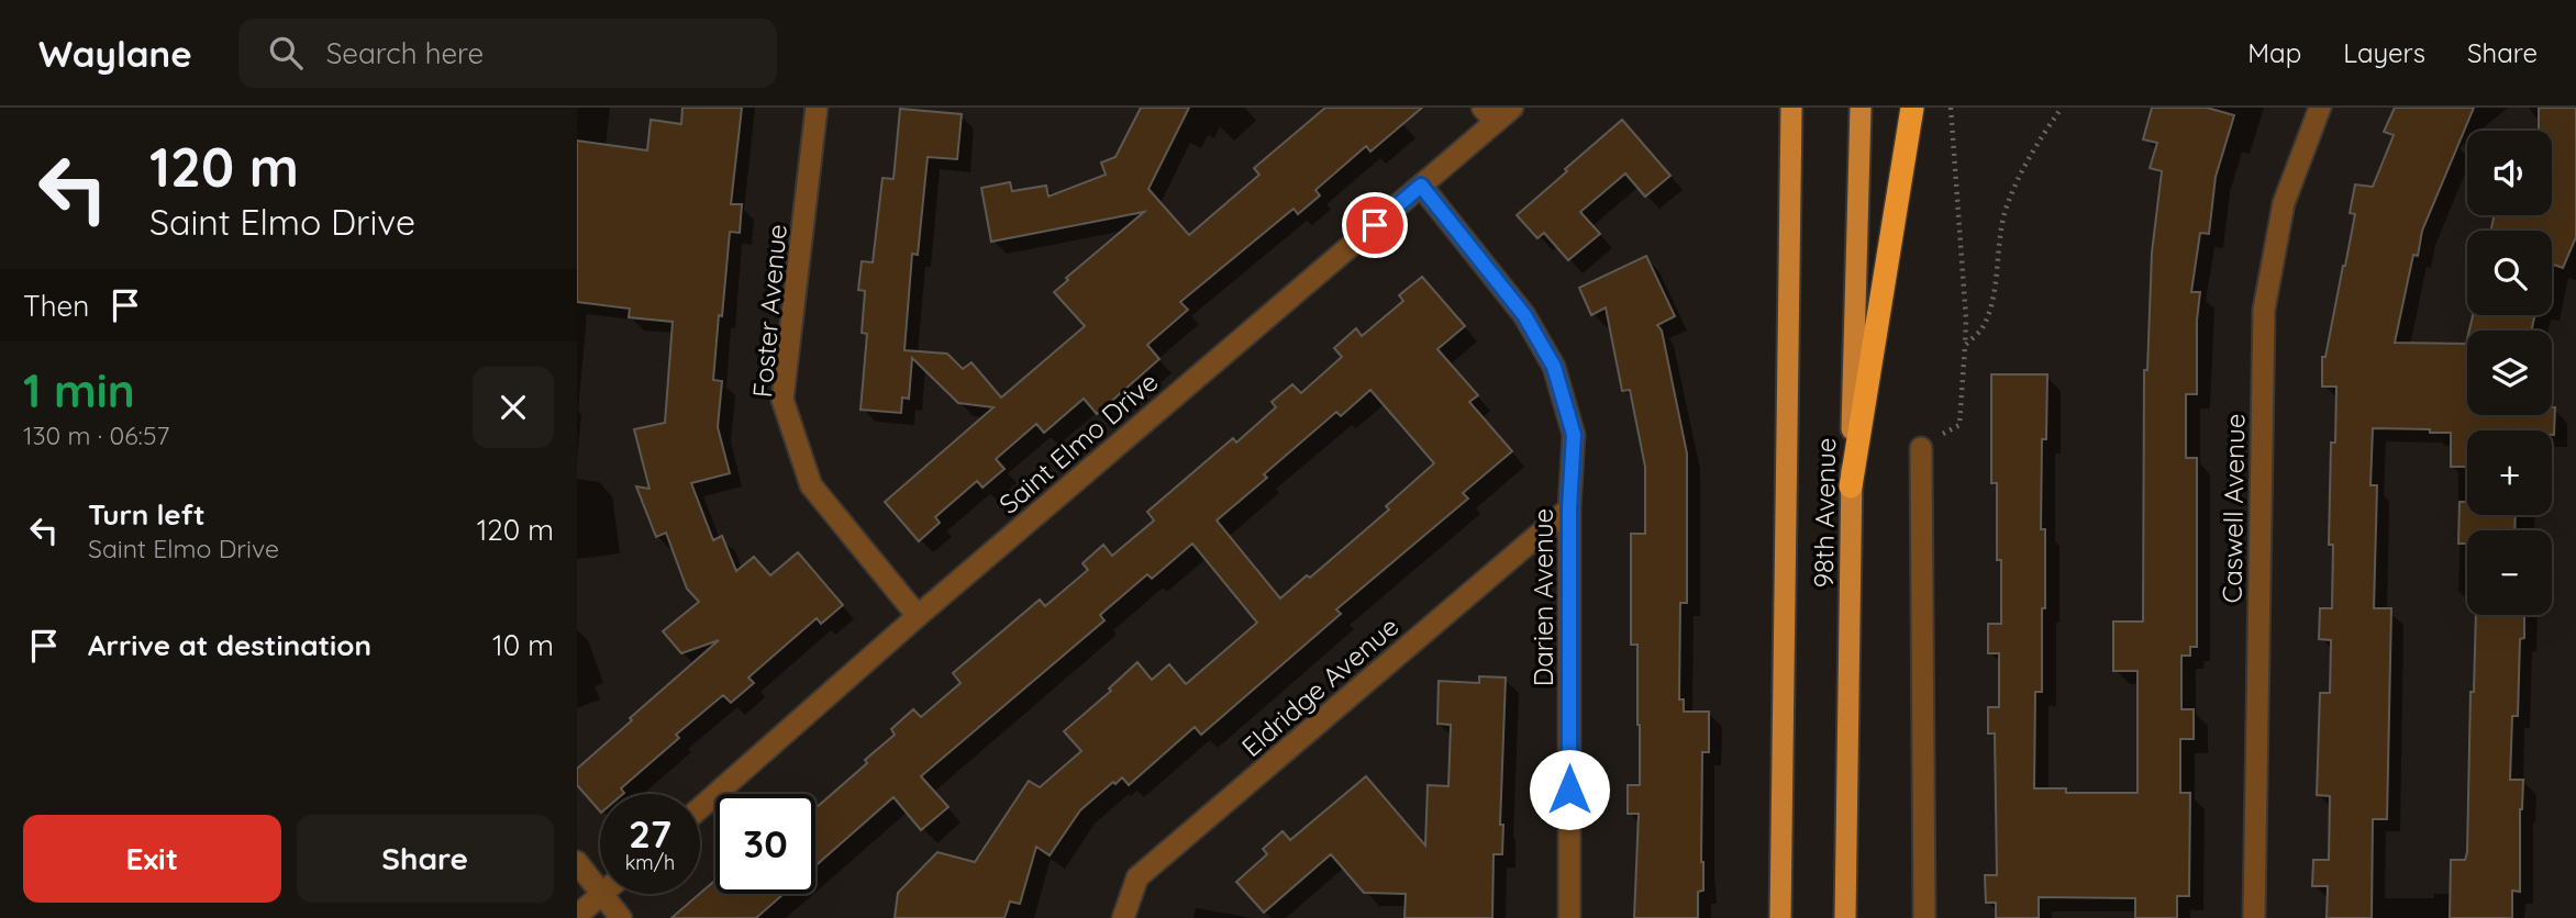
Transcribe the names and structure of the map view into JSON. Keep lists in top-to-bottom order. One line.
{"streets":{"main road":["98th Avenue"],"street":["Foster Avenue","Saint Elmo Drive","Caswell Avenue","Darien Avenue","Eldridge Avenue"]},"crossings":[["Foster Avenue","Saint Elmo Drive"],["Saint Elmo Drive","Darien Avenue"],["Darien Avenue","Eldridge Avenue"]],"page":{"header":"Waylane","search":"Search here","nav":["Map","Layers","Share"],"turn":["120 m","Saint Elmo Drive"],"map_buttons":["+","−"],"then":"Then","heading":["1 min","130 m · 06:57"],"list":[{"name":"Turn left","note":"Saint Elmo Drive","value":"120 m"},{"name":"Arrive at destination","value":"10 m"}],"speed":"27 km/h","limit":"30","buttons":["Exit","Share"]}}
